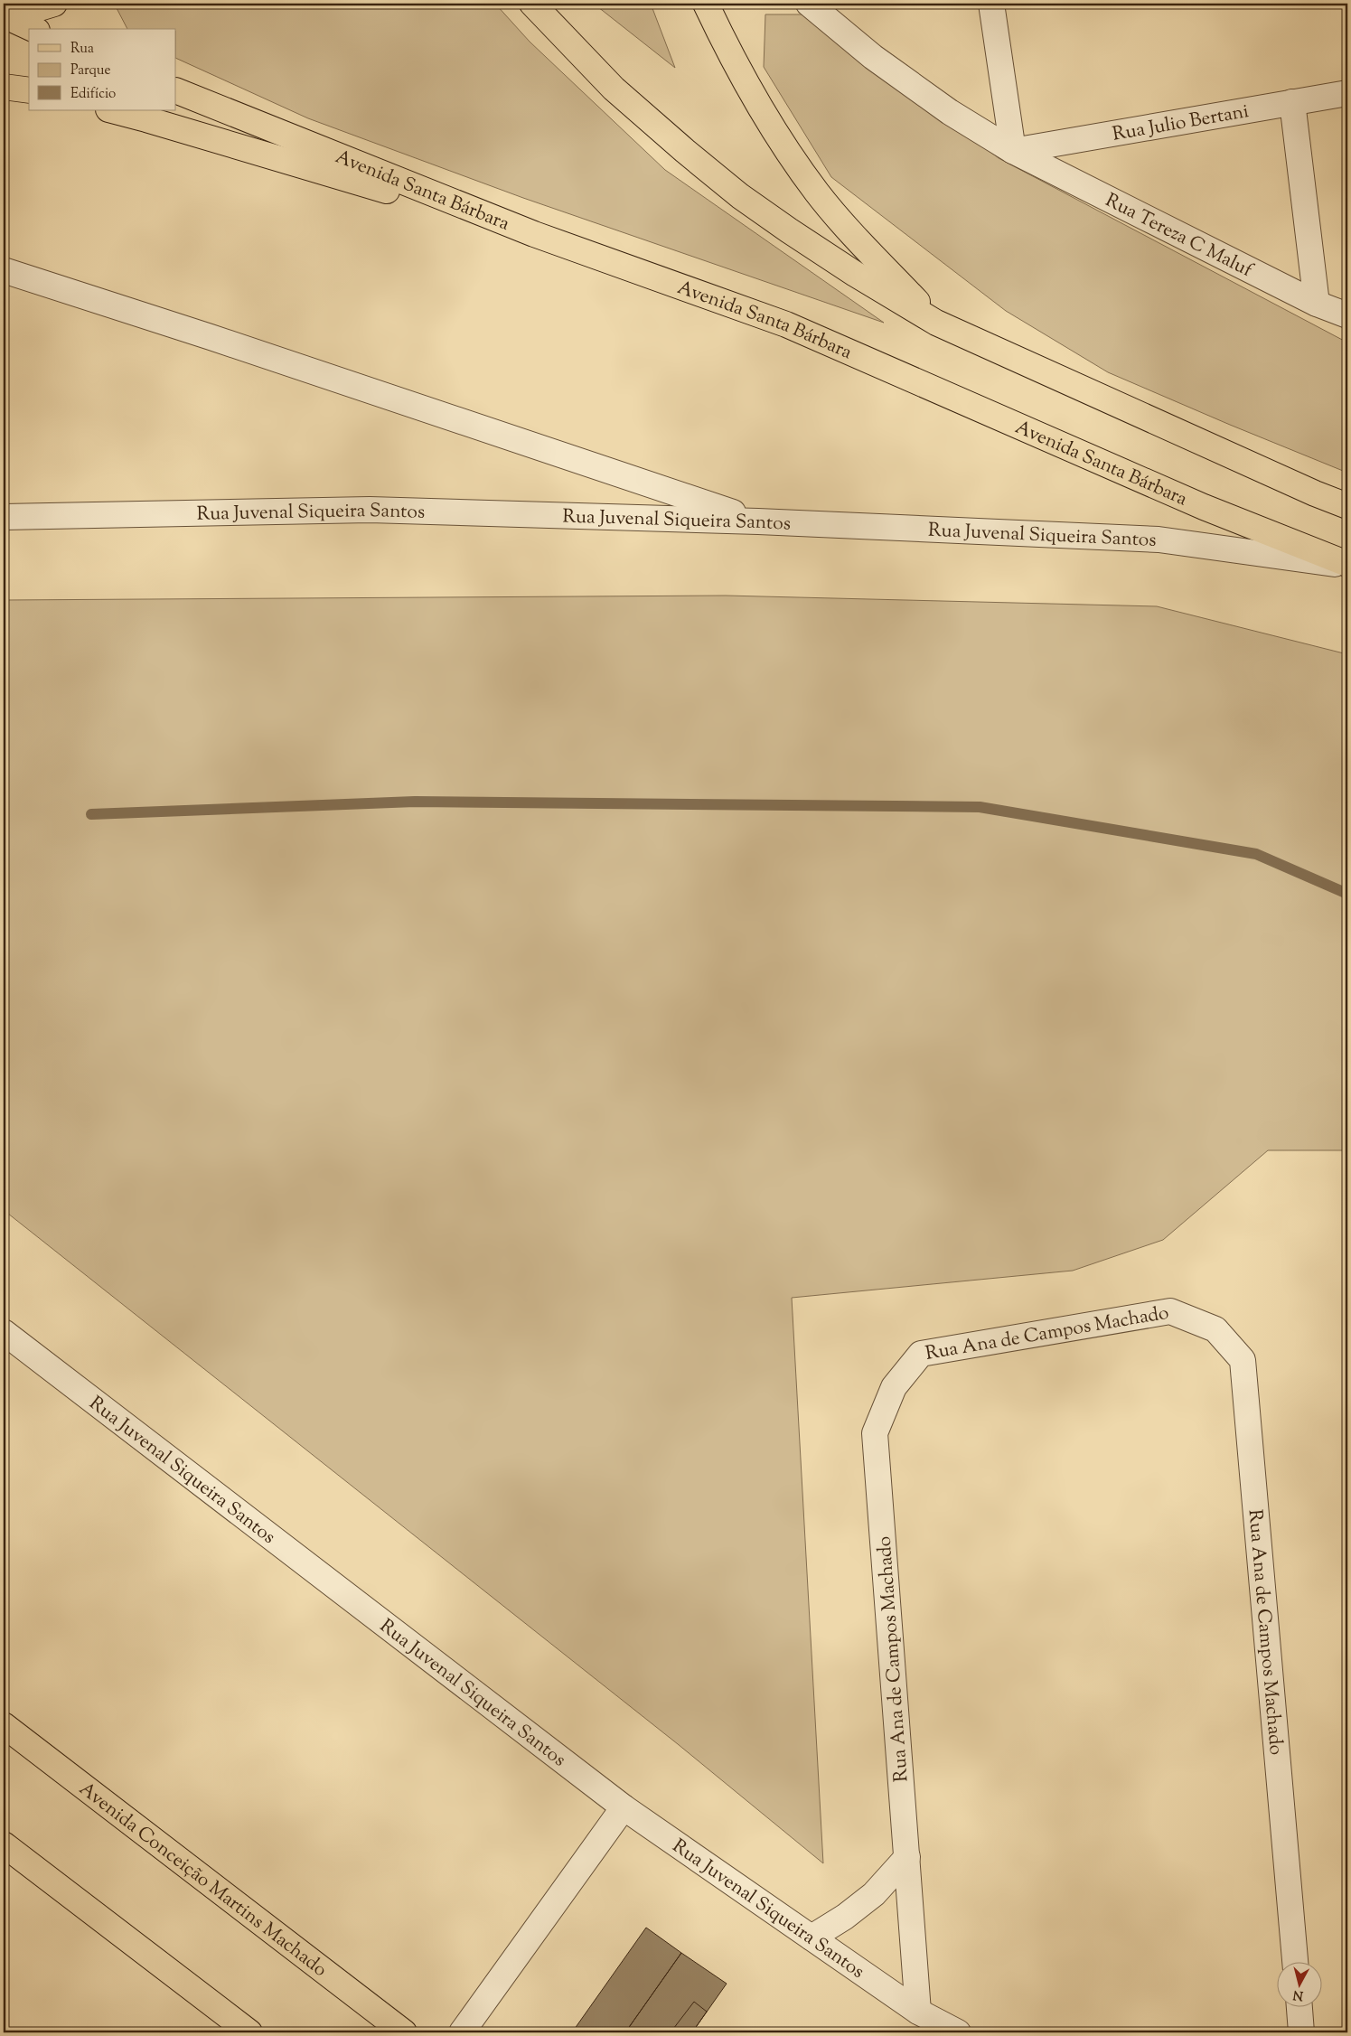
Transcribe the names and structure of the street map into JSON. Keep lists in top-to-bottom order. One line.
{"streets":{"main road":["Avenida Santa Bárbara","Avenida Conceição Martins Machado"],"street":["Rua Julio Bertani","Rua Tereza C Maluf","Rua Juvenal Siqueira Santos","Rua Ana de Campos Machado"]},"crossings":[["Rua Julio Bertani","Rua Tereza C Maluf"],["Avenida Santa Bárbara","Rua Juvenal Siqueira Santos"],["Rua Juvenal Siqueira Santos","Rua Ana de Campos Machado"]],"legend":["Rua","Parque","Edifício"],"north":"bottom"}
